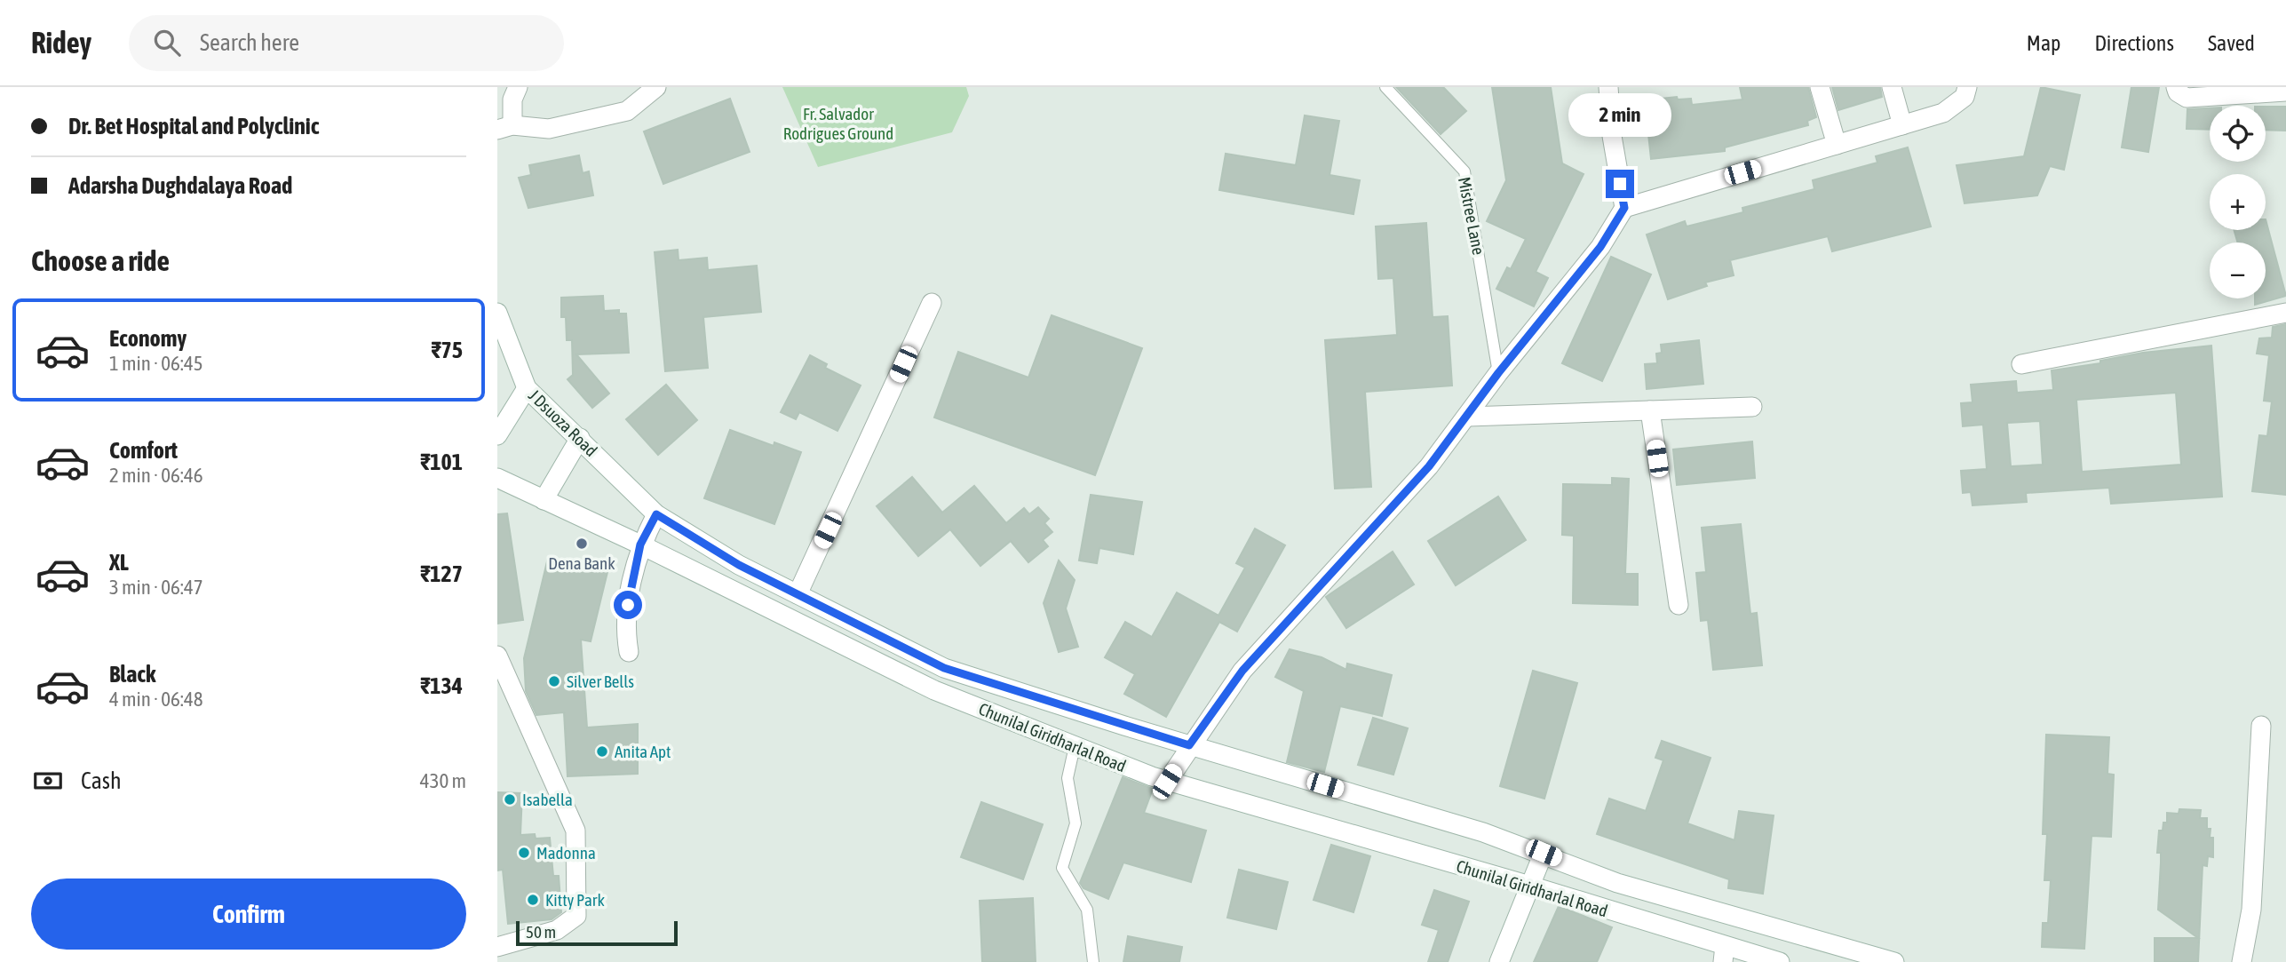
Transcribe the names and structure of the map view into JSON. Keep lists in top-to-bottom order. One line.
{"streets":{"street":["J Dsuoza Road","Chunilal Giridharlal Road"],"lane":["Mistree Lane"]},"crossings":[["J Dsuoza Road","Chunilal Giridharlal Road"]],"parks":["Fr. Salvador Rodrigues Ground"],"places":["Dena Bank","Silver Bells","Anita Apt","Isabella","Madonna","Kitty Park"],"scale_bar":"50 m","page":{"header":"Ridey","search":"Search here","nav":["Map","Directions","Saved"],"banner":["Dr. Bet Hospital and Polyclinic","Adarsha Dughdalaya Road"],"bubble":"2 min","map_buttons":["+","−"],"heading":"Choose a ride","list":[{"name":"Economy","note":"1 min · 06:45","value":"₹75"},{"name":"Comfort","note":"2 min · 06:46","value":"₹101"},{"name":"XL","note":"3 min · 06:47","value":"₹127"},{"name":"Black","note":"4 min · 06:48","value":"₹134"}],"pay":["Cash","430 m"],"buttons":"Confirm","scale":"50 m"}}
